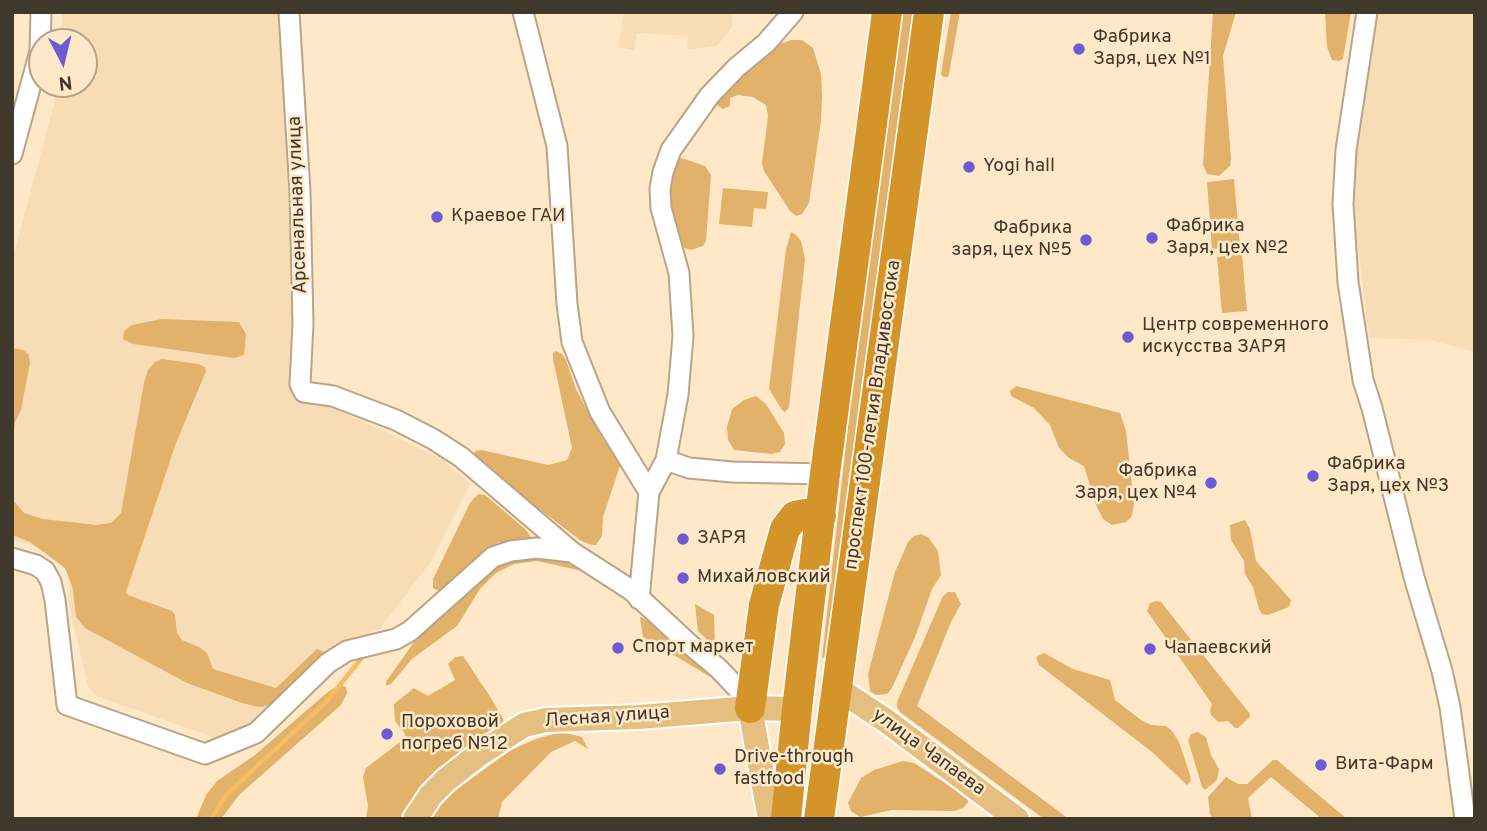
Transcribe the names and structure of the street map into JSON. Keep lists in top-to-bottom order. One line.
{"streets":{"highway":["проспект 100-летия Владивостока"],"main road":["Лесная улица","улица Чапаева"],"street":["Арсенальная улица"]},"crossings":[["проспект 100-летия Владивостока","Лесная улица"],["проспект 100-летия Владивостока","улица Чапаева"]],"places":["Фабрика Заря, цех №1","Yogi hall","Краевое ГАИ","Фабрика Заря, цех №2","Фабрика заря, цех №5","Центр современного искусства ЗАРЯ","Фабрика Заря, цех №3","Фабрика Заря, цех №4","ЗАРЯ","Михайловский","Спорт маркет","Чапаевский","Пороховой погреб №12","Вита-Фарм","Drive-through fastfood"],"north":"bottom"}
